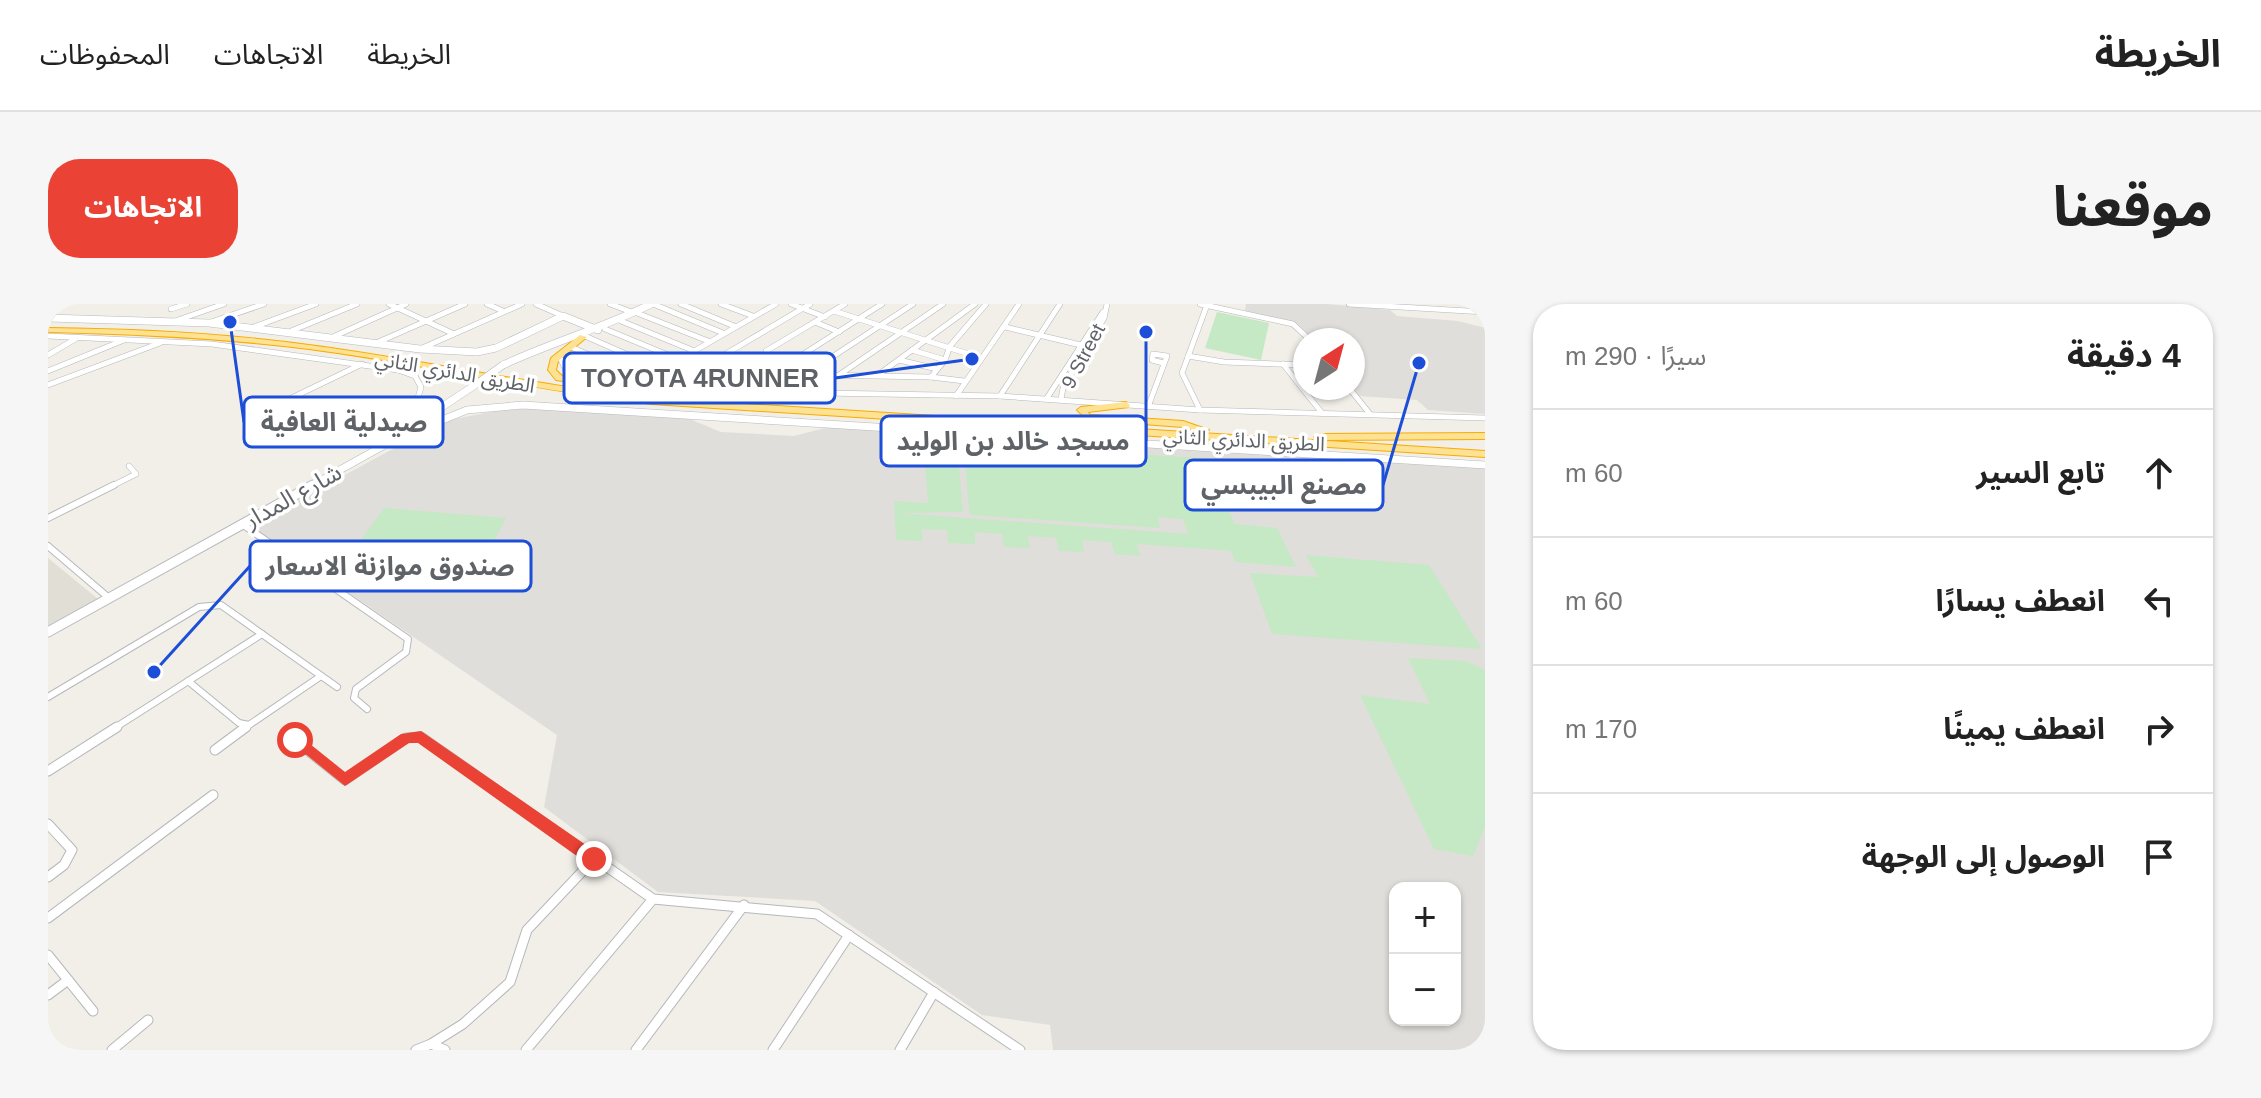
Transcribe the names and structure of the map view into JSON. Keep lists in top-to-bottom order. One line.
{"streets":{"highway":["الطريق الدائري الثاني"],"street":["9 Street","شارع المدار"]},"places":["صيدلية العافية","مسجد خالد بن الوليد","TOYOTA 4RUNNER","مصنع البيبسي","صندوق موازنة الاسعار"],"north":"top right","page":{"header":"الخريطة","nav":["الخريطة","الاتجاهات","المحفوظات"],"title":"موقعنا","buttons":"الاتجاهات","heading":["4 دقيقة","سيرًا · 290 m"],"list":[["تابع السير","60 m"],["انعطف يسارًا","60 m"],["انعطف يمينًا","170 m"],"الوصول إلى الوجهة"],"map_buttons":["+","−"]}}
